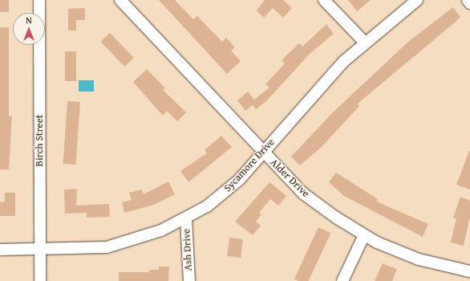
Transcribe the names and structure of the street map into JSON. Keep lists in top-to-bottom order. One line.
{"streets":{"street":["Birch Street","Sycamore Drive","Alder Drive","Ash Drive"]},"crossings":[["Birch Street","Sycamore Drive"],["Sycamore Drive","Alder Drive"],["Sycamore Drive","Ash Drive"]],"north":"top"}
